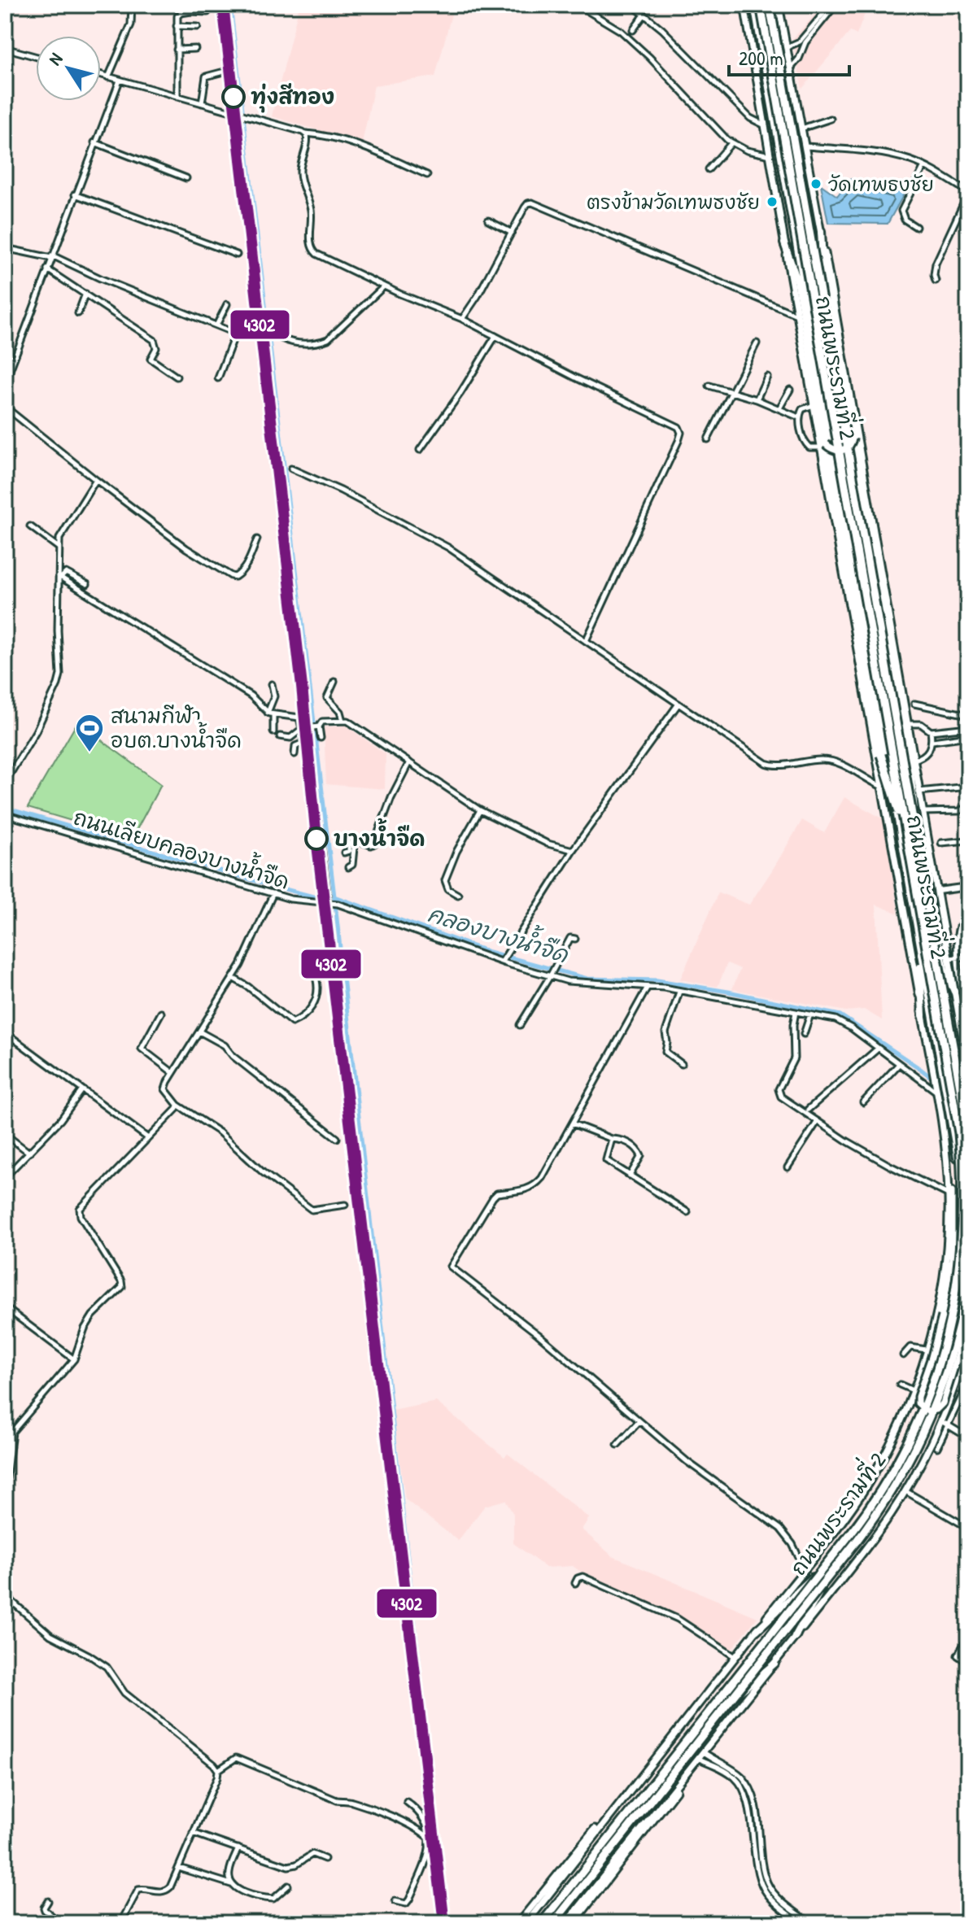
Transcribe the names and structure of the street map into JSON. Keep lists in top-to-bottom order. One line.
{"streets":{"highway":["ถนนพระรามที่ 2"],"street":["ถนนเลียบคลองบางน้ำจืด"]},"crossings":[["ถนนพระรามที่ 2","ถนนเลียบคลองบางน้ำจืด"]],"water":["คลองบางน้ำจืด"],"places":{"other":["ทุ่งสีทอง","วัดเทพธงชัย","ตรงข้ามวัดเทพธงชัย","บางน้ำจืด"],"sports":["สนามกีฬา อบต.บางน้ำจืด"]},"lines":["transit line 4302"],"scale_bar":"200 m","north":"top left"}
